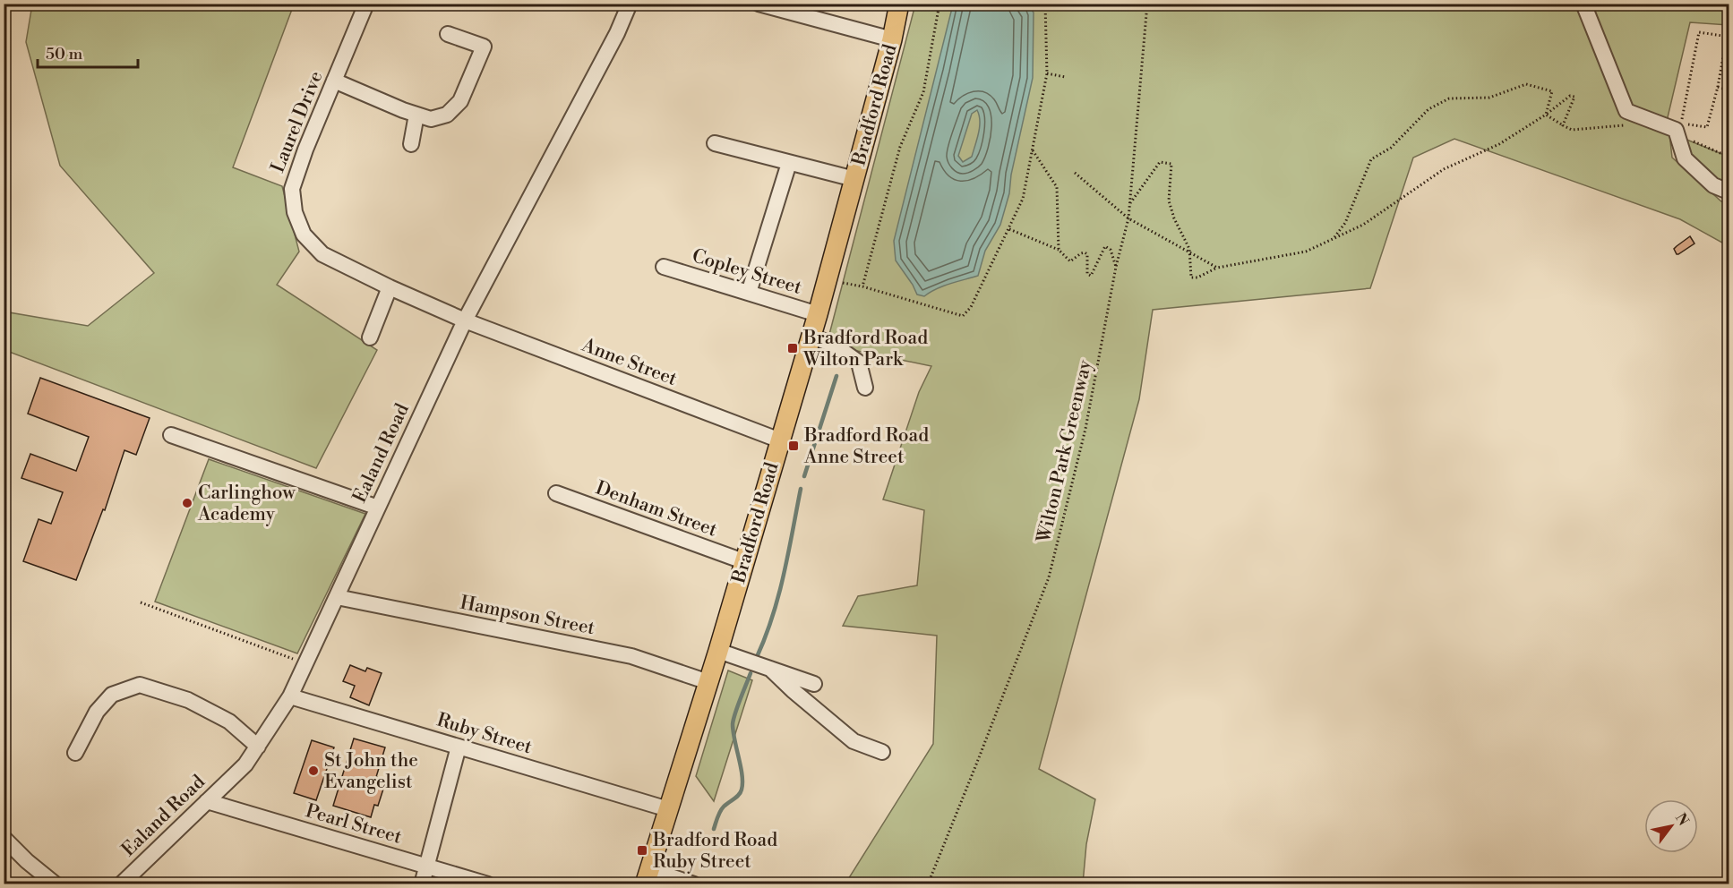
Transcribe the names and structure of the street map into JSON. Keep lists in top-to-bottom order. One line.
{"streets":{"main road":["Bradford Road"],"street":["Laurel Drive","Copley Street","Anne Street","Ealand Road","Denham Street","Hampson Street","Ruby Street","Pearl Street"],"path":["Wilton Park Greenway"]},"crossings":[["Bradford Road","Copley Street"],["Bradford Road","Anne Street"],["Bradford Road","Denham Street"],["Bradford Road","Hampson Street"],["Bradford Road","Ruby Street"],["Laurel Drive","Anne Street"],["Laurel Drive","Ealand Road"],["Anne Street","Ealand Road"],["Ealand Road","Hampson Street"],["Ealand Road","Ruby Street"],["Ealand Road","Pearl Street"]],"places":{"transit":["Bradford Road Wilton Park","Bradford Road Anne Street","Bradford Road Ruby Street"],"other":["Carlinghow Academy","St John the Evangelist"]},"scale_bar":"50 m","north":"top right"}
